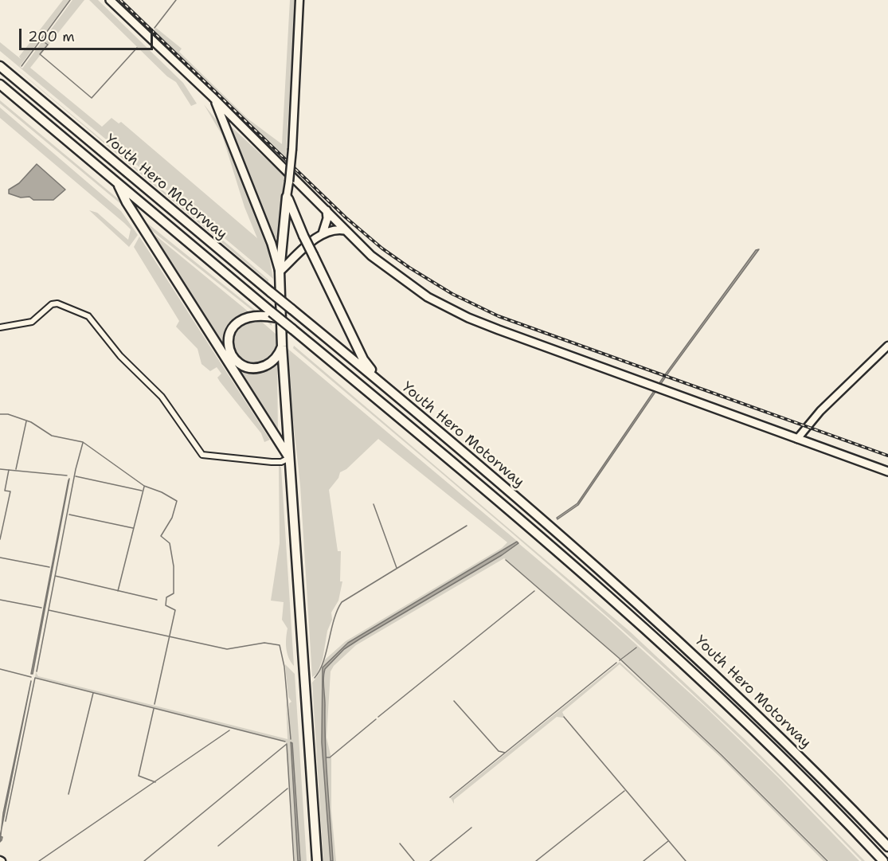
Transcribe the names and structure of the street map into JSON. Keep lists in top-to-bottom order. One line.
{"streets":{"highway":["Youth Hero Motorway"]},"scale_bar":"200 m"}
